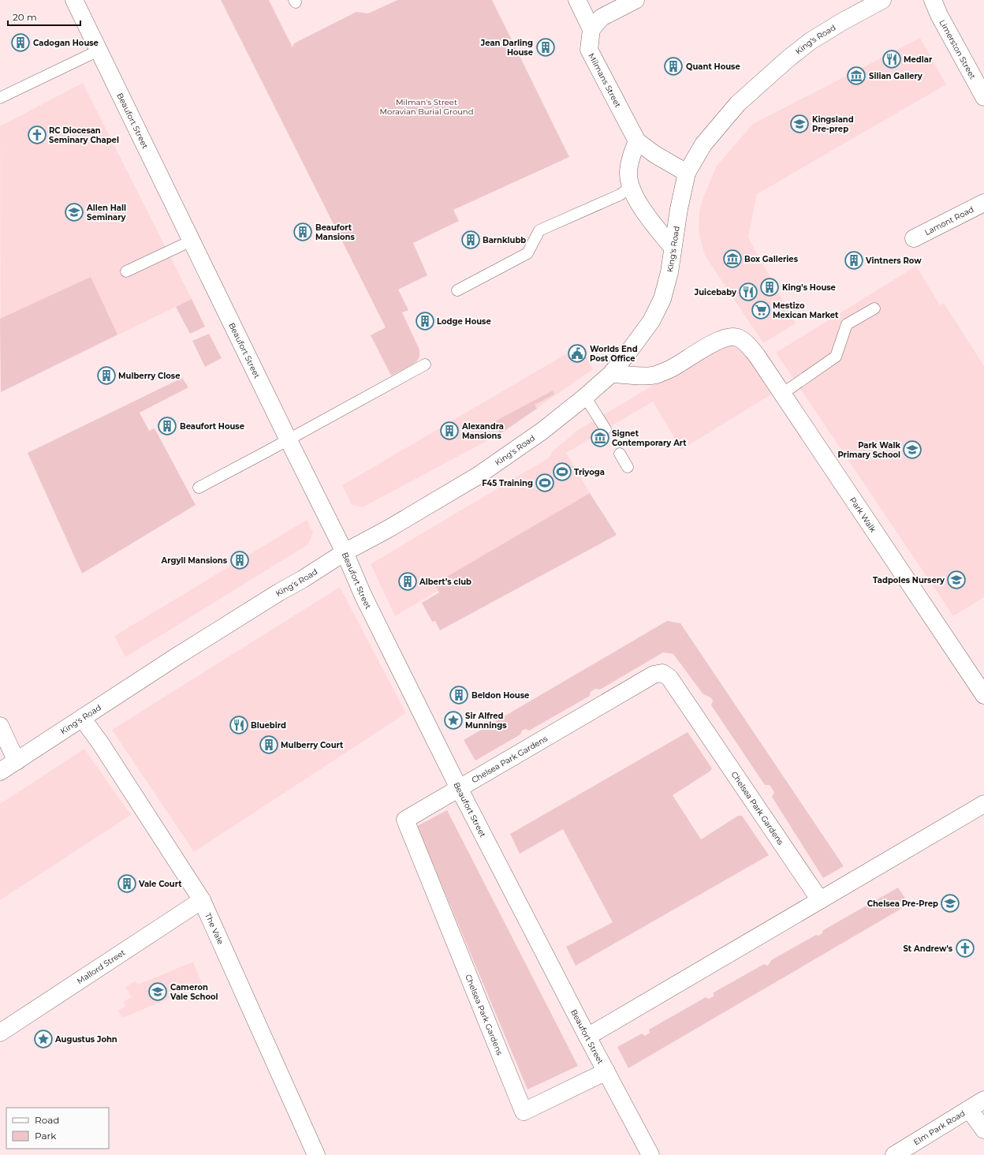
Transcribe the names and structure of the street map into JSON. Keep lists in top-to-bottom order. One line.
{"streets":{"street":["King's Road","Limerston Street","Milmans Street","Beaufort Street","Lamont Road","Park Walk","Chelsea Park Gardens","The Vale","Mallord Street","Elm Park Road"]},"crossings":[["King's Road","Milmans Street"],["King's Road","Beaufort Street"],["King's Road","Park Walk"],["King's Road","The Vale"],["Beaufort Street","Chelsea Park Gardens"],["The Vale","Mallord Street"]],"parks":["Milman's Street Moravian Burial Ground"],"places":{"building":["Cadogan House","Jean Darling House","Quant House","Beaufort Mansions","Barnklubb","Vintners Row","King's House","Lodge House","Mulberry Close","Beaufort House","Alexandra Mansions","Argyll Mansions","Albert’s club","Beldon House","Mulberry Court","Vale Court"],"restaurant":["Medlar","Juicebaby","Bluebird"],"museum":["Silian Gallery","Box Galleries","Signet Contemporary Art"],"school or university":["Kingsland Pre-prep","Allen Hall Seminary","Park Walk Primary School","Tadpoles Nursery","Chelsea Pre-Prep","Cameron Vale School"],"church":["RC Diocesan Seminary Chapel","St Andrew's"],"supermarket":["Mestizo Mexican Market"],"public building":["Worlds End Post Office"],"sports":["Triyoga","F45 Training"],"place":["Sir Alfred Munnings","Augustus John"]},"legend":["Road","Park"],"scale_bar":"20 m"}
